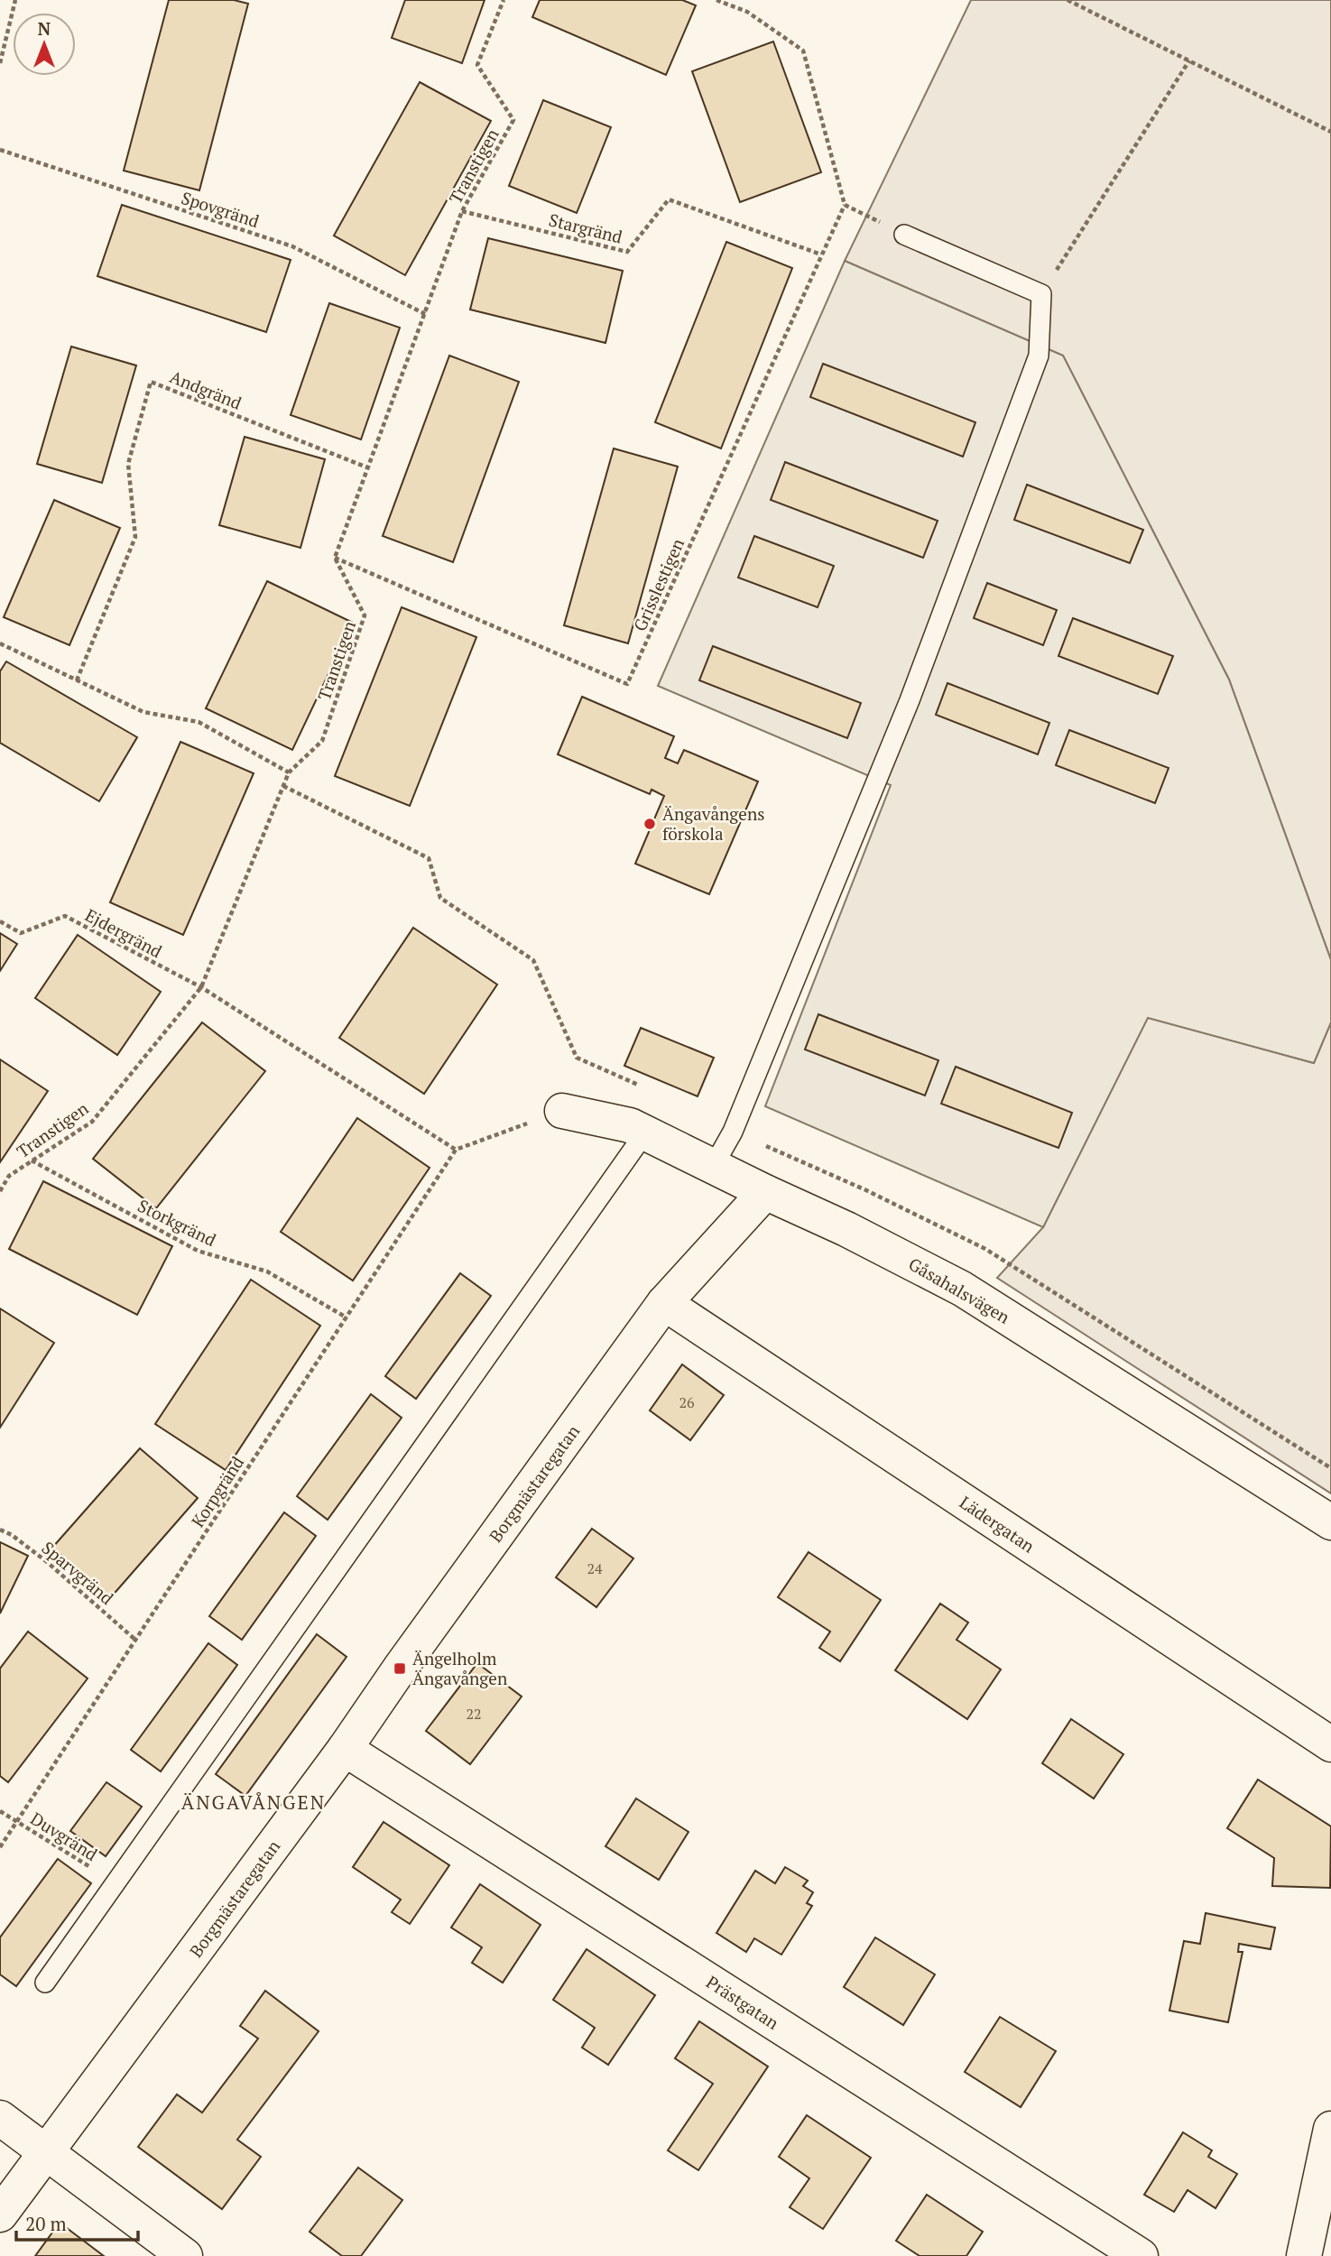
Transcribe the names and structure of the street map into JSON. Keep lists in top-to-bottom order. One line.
{"streets":{"street":["Gåsahalsvägen","Borgmästaregatan","Lädergatan","Prästgatan"],"path":["Transtigen","Spovgränd","Stargränd","Andgränd","Grisslestigen","Ejdergränd","Storkgränd","Korpgränd","Sparvgränd","Duvgränd"]},"crossings":[["Transtigen","Spovgränd"],["Transtigen","Stargränd"],["Transtigen","Andgränd"],["Transtigen","Grisslestigen"],["Transtigen","Ejdergränd"],["Transtigen","Storkgränd"],["Stargränd","Grisslestigen"],["Storkgränd","Korpgränd"],["Gåsahalsvägen","Borgmästaregatan"],["Borgmästaregatan","Lädergatan"],["Borgmästaregatan","Prästgatan"],["Korpgränd","Sparvgränd"],["Korpgränd","Duvgränd"]],"districts":["ÄNGAVÅNGEN"],"places":{"other":["Ängavångens förskola"],"transit":["Ängelholm Ängavången"]},"house_numbers":["26","24","22"],"scale_bar":"20 m","north":"top"}
